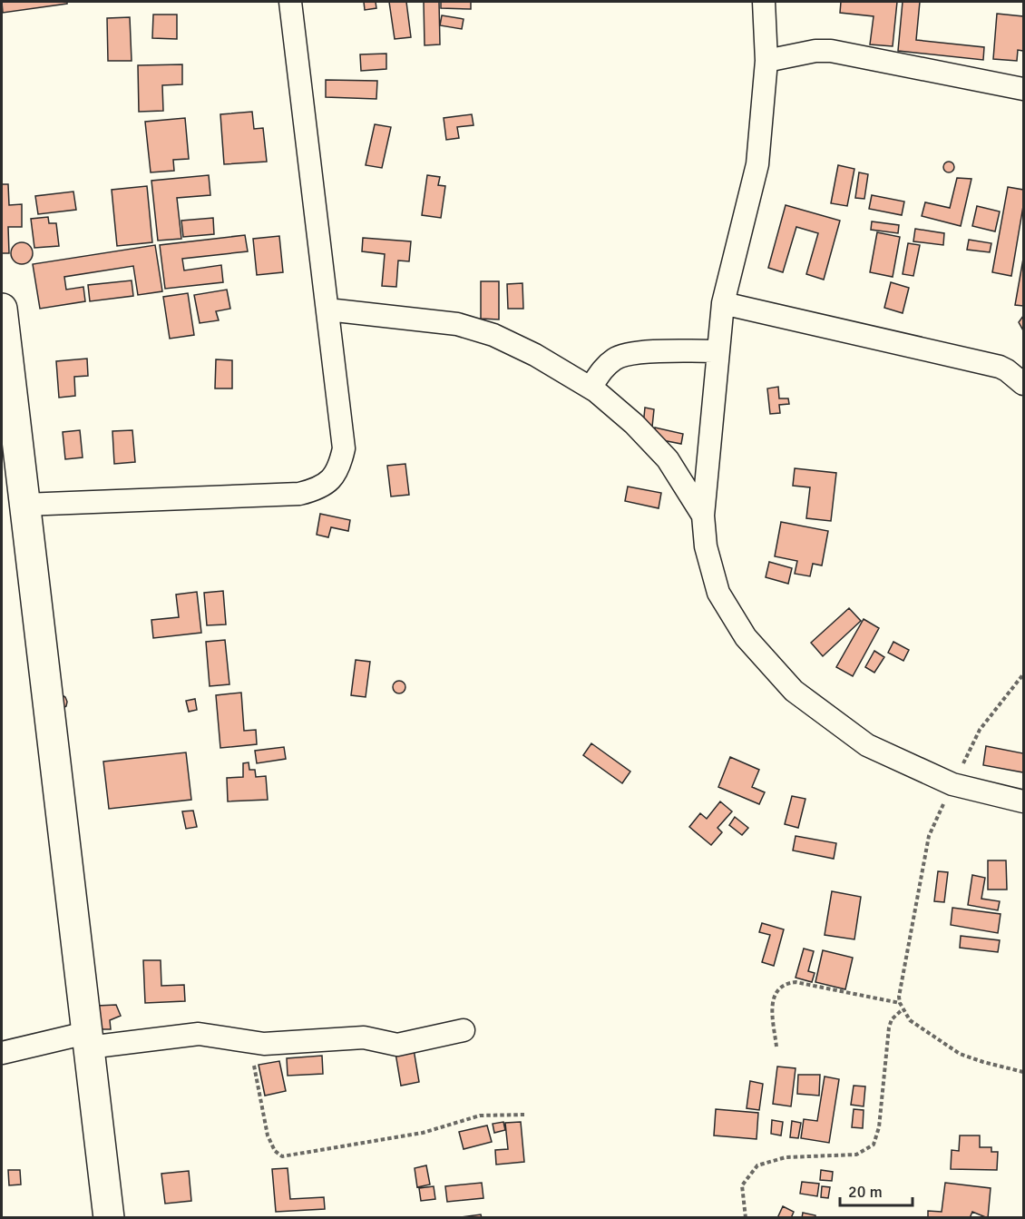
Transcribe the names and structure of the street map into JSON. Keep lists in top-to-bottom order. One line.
{"scale_bar":"20 m"}
